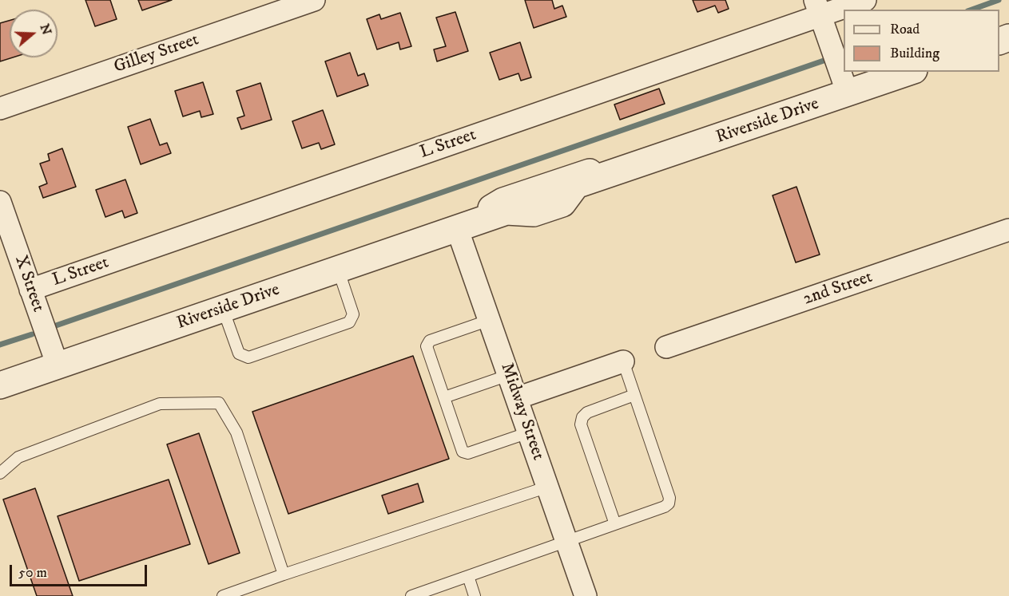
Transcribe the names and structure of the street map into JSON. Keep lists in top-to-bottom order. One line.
{"streets":{"street":["Gilley Street","Riverside Drive","L Street","X Street","2nd Street","Midway Street"]},"crossings":[["Riverside Drive","X Street"],["Riverside Drive","Midway Street"],["L Street","X Street"]],"legend":["Road","Building"],"scale_bar":"50 m","north":"right"}
